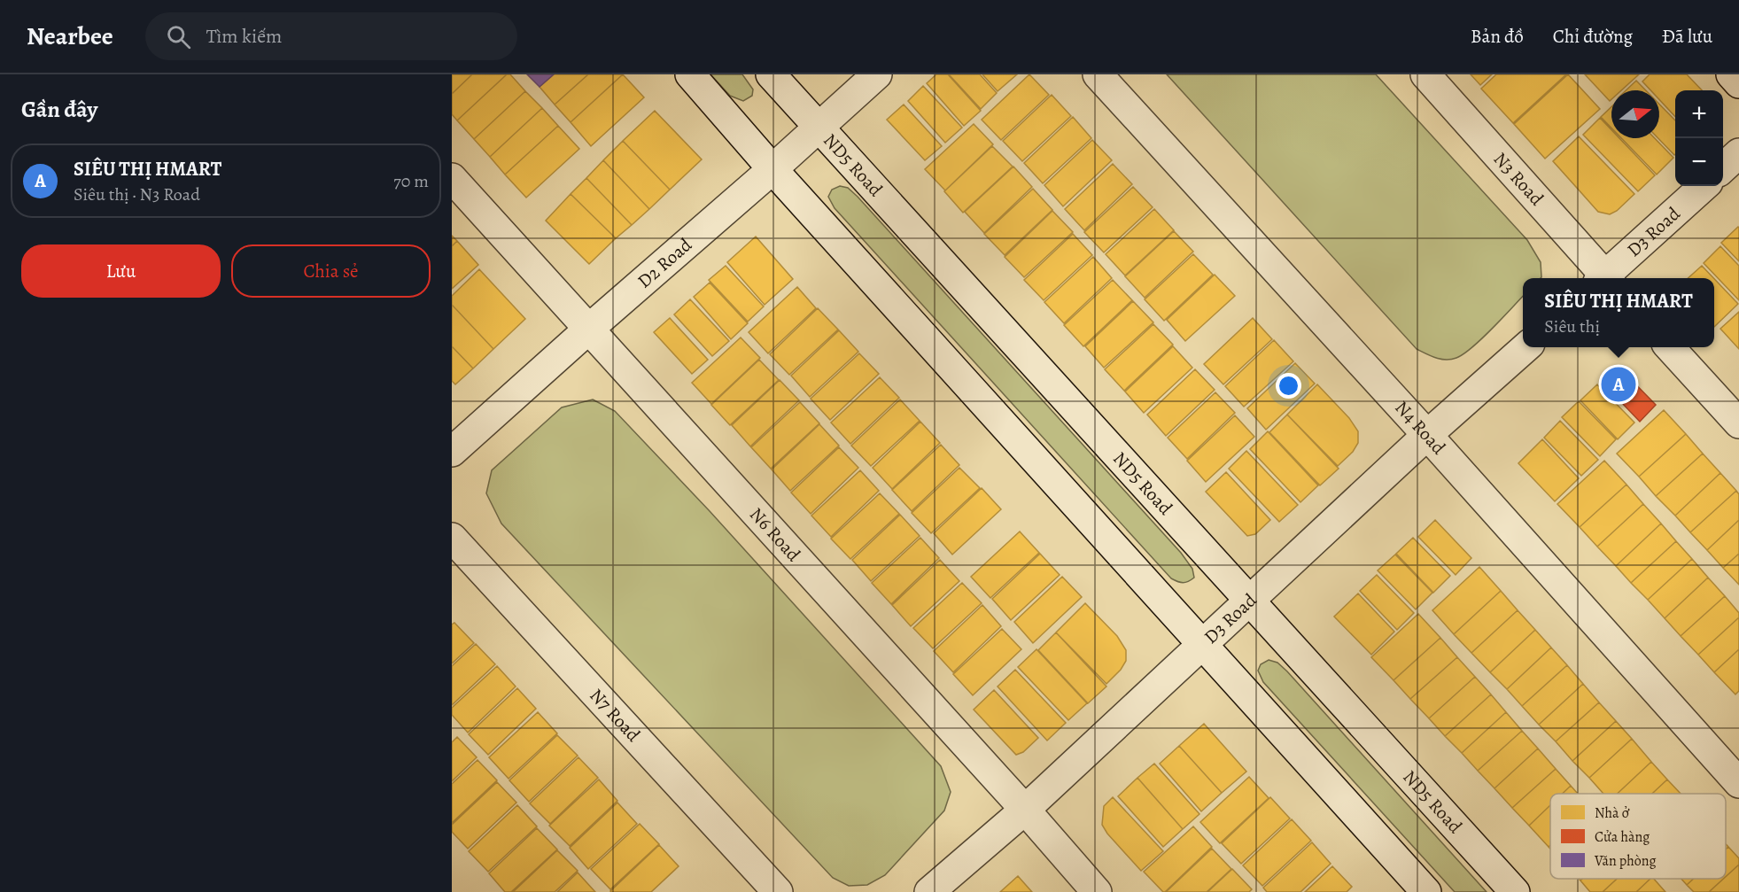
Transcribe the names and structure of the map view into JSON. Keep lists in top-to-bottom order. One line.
{"streets":{"street":["ND5 Road","N3 Road","D3 Road","D2 Road","N4 Road","N6 Road","N7 Road"]},"crossings":[["ND5 Road","D3 Road"],["ND5 Road","D2 Road"],["D3 Road","N4 Road"],["D3 Road","N6 Road"],["D2 Road","N6 Road"]],"legend":["Nhà ở","Cửa hàng","Văn phòng"],"north":"right","page":{"header":"Nearbee","search":"Tìm kiếm","nav":["Bản đồ","Chỉ đường","Đã lưu"],"heading":"Gần đây","map_buttons":["+","−"],"list":[{"mark":"A","name":"SIÊU THỊ HMART","note":"Siêu thị · N3 Road","value":"70 m"}],"buttons":["Lưu","Chia sẻ"],"popup":["SIÊU THỊ HMART","Siêu thị"],"pins":"A"}}
